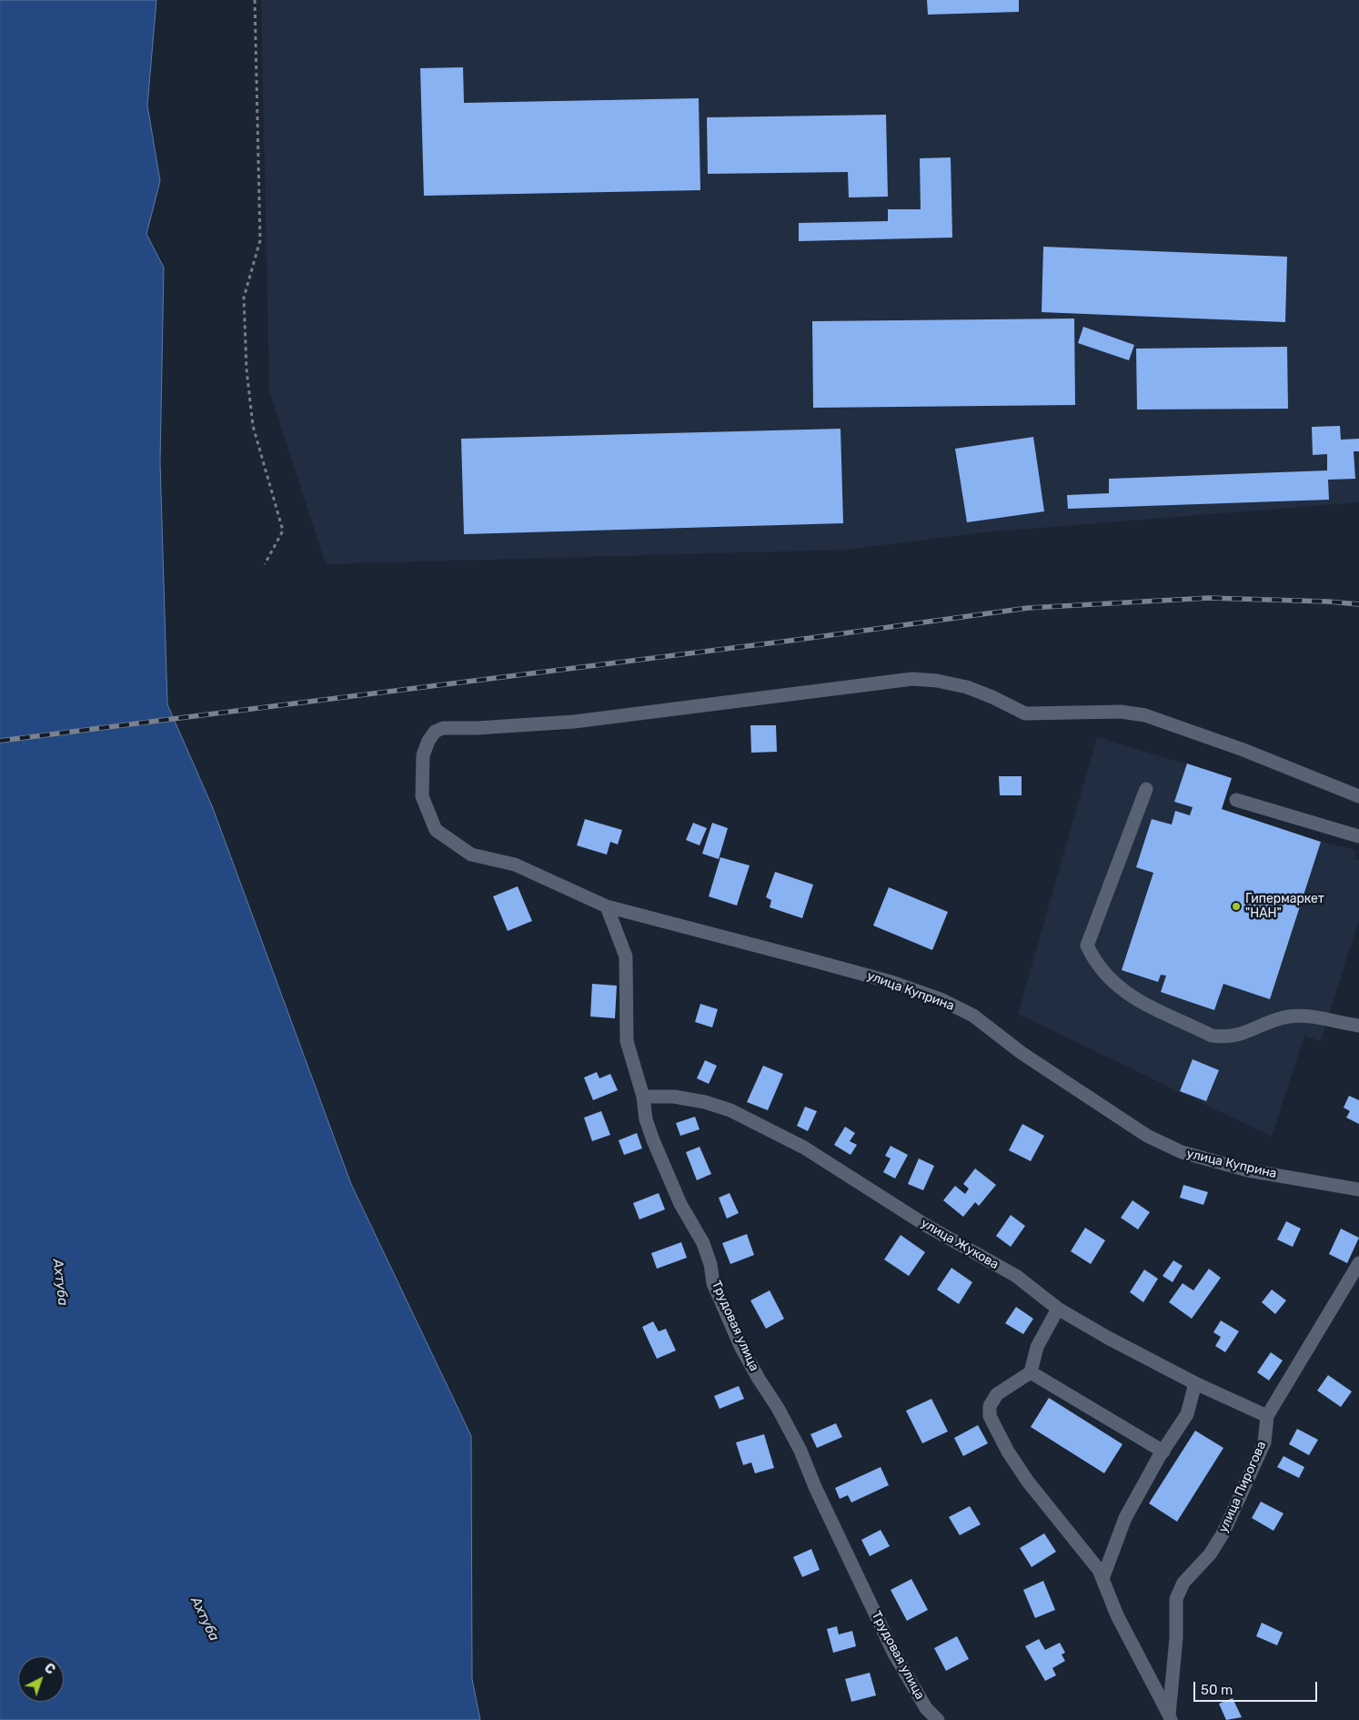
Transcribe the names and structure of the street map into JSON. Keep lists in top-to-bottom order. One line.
{"streets":{"street":["улица Куприна","улица Жукова","Трудовая улица","улица Пирогова"]},"crossings":[["улица Куприна","Трудовая улица"],["улица Жукова","Трудовая улица"],["улица Жукова","улица Пирогова"]],"water":["Ахтуба"],"places":["Гипермаркет \"НАН\""],"scale_bar":"50 m","north":"top right"}
